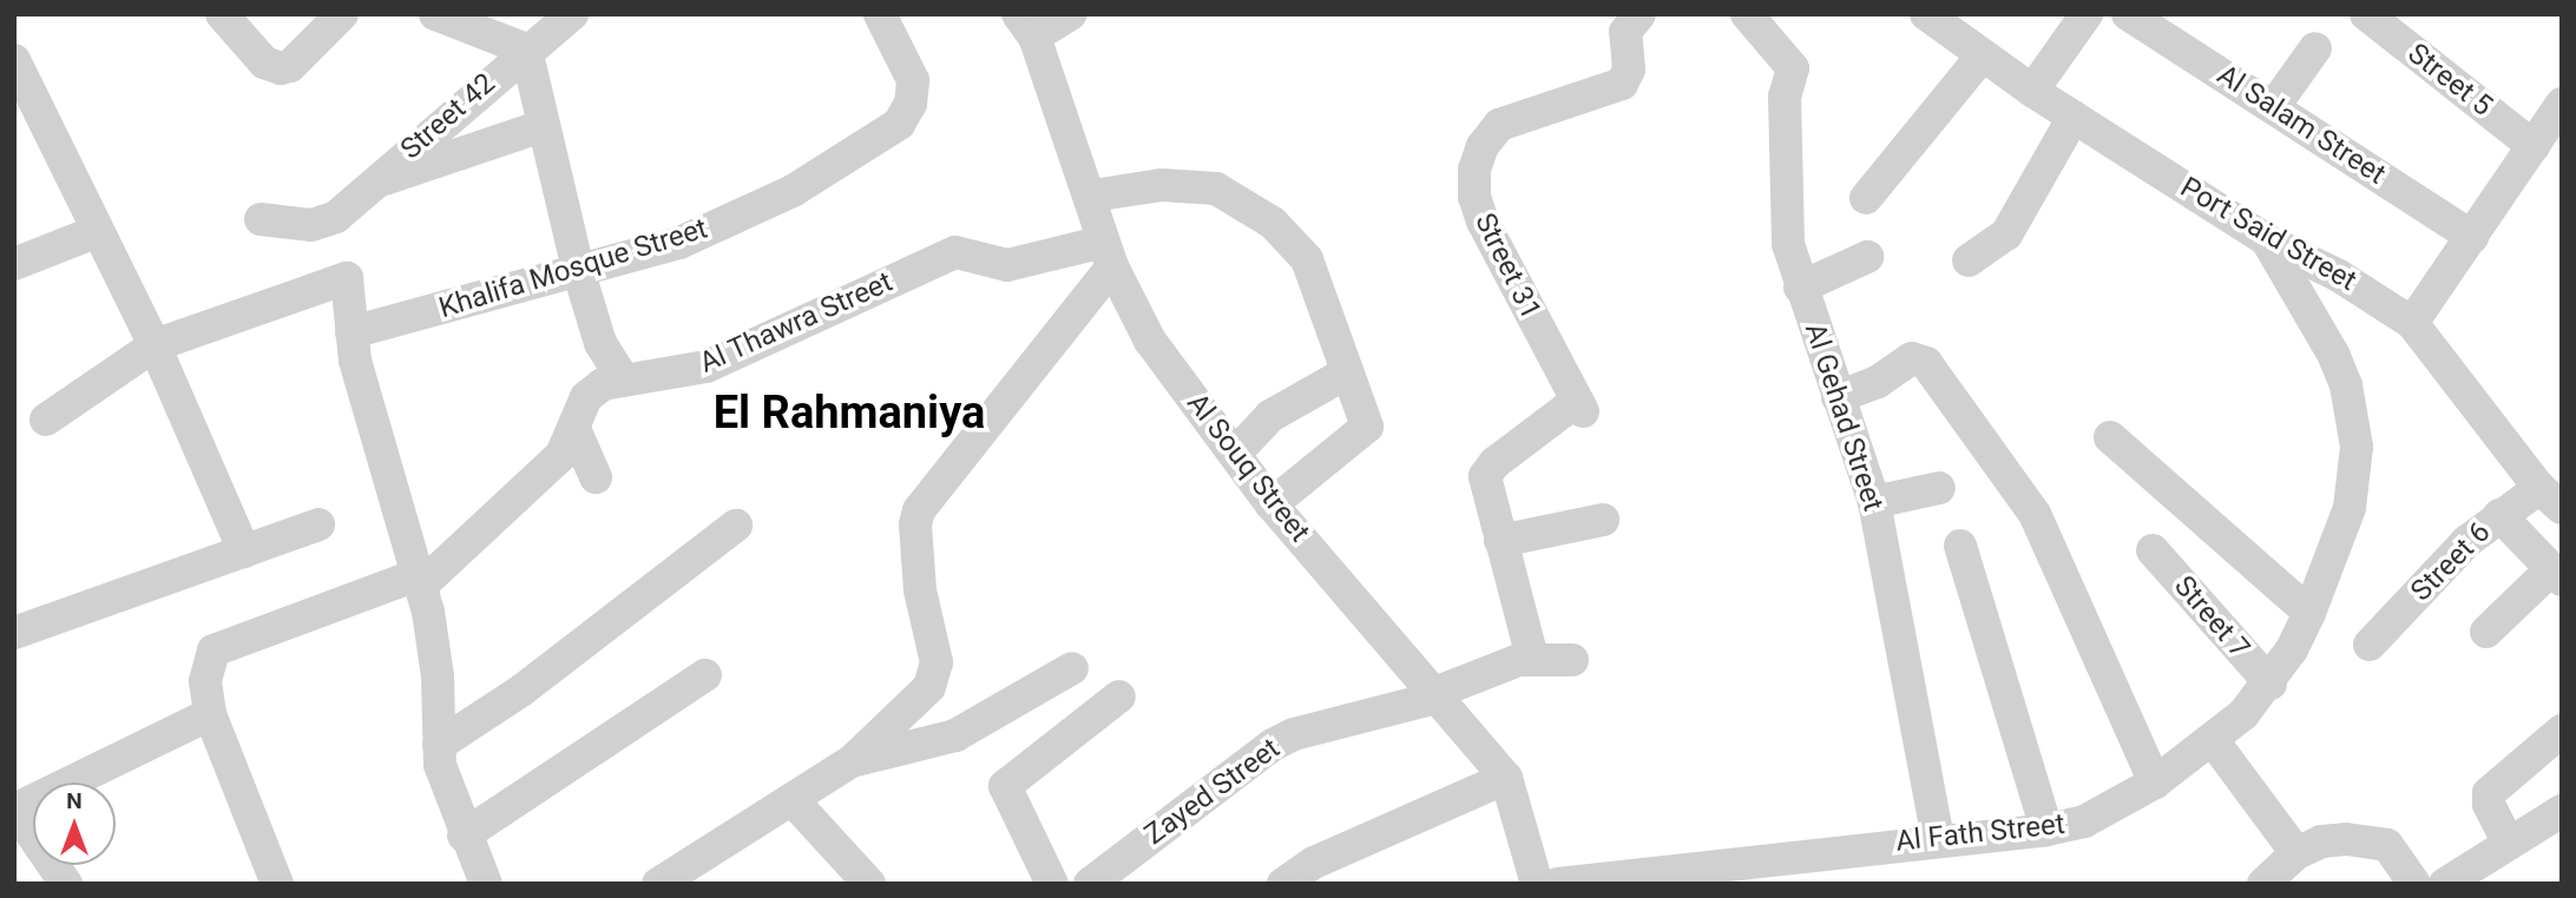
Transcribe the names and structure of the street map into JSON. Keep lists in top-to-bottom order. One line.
{"streets":{"street":["Street 5","Street 42","Al Salam Street","Port Said Street","Street 31","Khalifa Mosque Street","Al Thawra Street","Al Gehad Street","Al Souq Street","Street 6","Street 7","Zayed Street","Al Fath Street"]},"crossings":[["Port Said Street","Street 6"],["Port Said Street","Al Fath Street"],["Al Thawra Street","Al Souq Street"],["Al Gehad Street","Al Fath Street"],["Al Souq Street","Zayed Street"],["Street 7","Al Fath Street"]],"districts":["El Rahmaniya"],"north":"top"}
